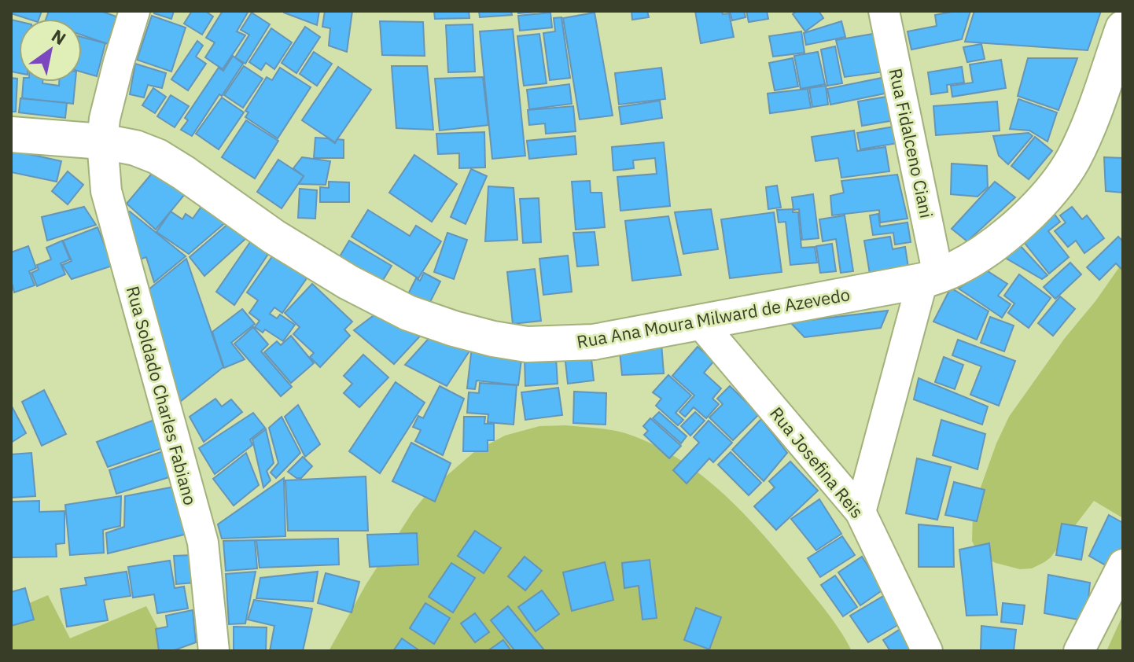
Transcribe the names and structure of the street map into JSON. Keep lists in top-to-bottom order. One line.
{"streets":{"street":["Rua Fidalceno Ciani","Rua Ana Moura Milward de Azevedo","Rua Soldado Charles Fabiano","Rua Josefina Reis"]},"crossings":[["Rua Fidalceno Ciani","Rua Ana Moura Milward de Azevedo"],["Rua Ana Moura Milward de Azevedo","Rua Soldado Charles Fabiano"],["Rua Ana Moura Milward de Azevedo","Rua Josefina Reis"]],"north":"top right"}
